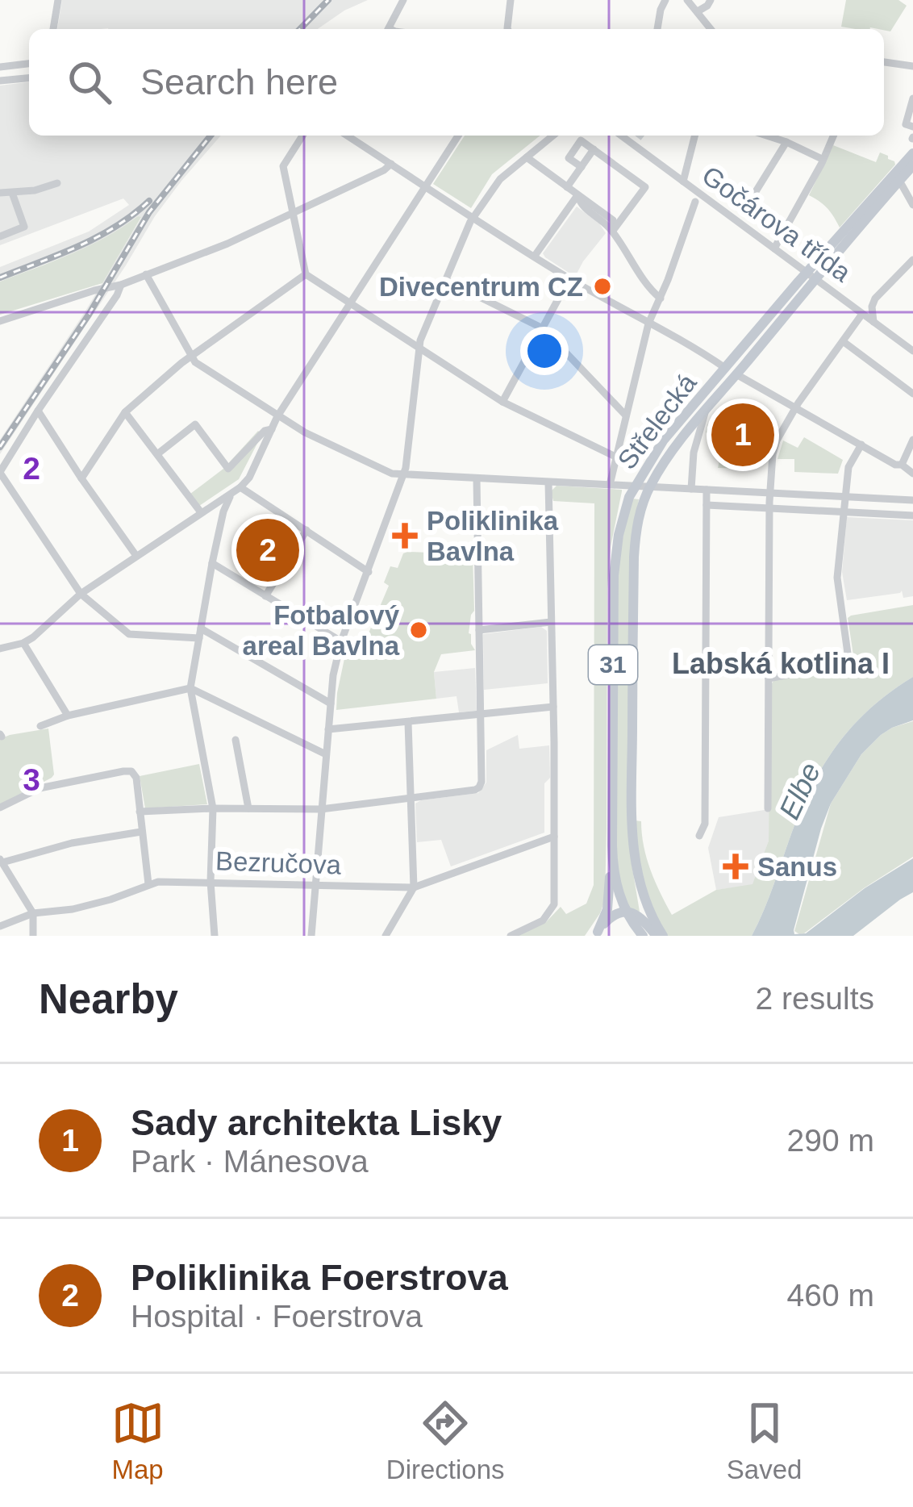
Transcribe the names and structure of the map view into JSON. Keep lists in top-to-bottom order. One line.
{"streets":{"main road":["Střelecká","31"],"street":["Gočárova třída","Bezručova"]},"crossings":[["Gočárova třída","Střelecká"],["Střelecká","31"]],"districts":["Labská kotlina I"],"water":["Elbe"],"places":{"other":["Divecentrum CZ","Fotbalový areal Bavlna"],"health":["Poliklinika Bavlna","Sanus"]},"page":{"search":"Search here","pins":["1","2"],"heading":["Nearby","2 results"],"list":[{"mark":"1","name":"Sady architekta Lisky","note":"Park · Mánesova","value":"290 m"},{"mark":"2","name":"Poliklinika Foerstrova","note":"Hospital · Foerstrova","value":"460 m"}],"nav":["Map","Directions","Saved"]},"grid":{"rows":["2","3"]}}
